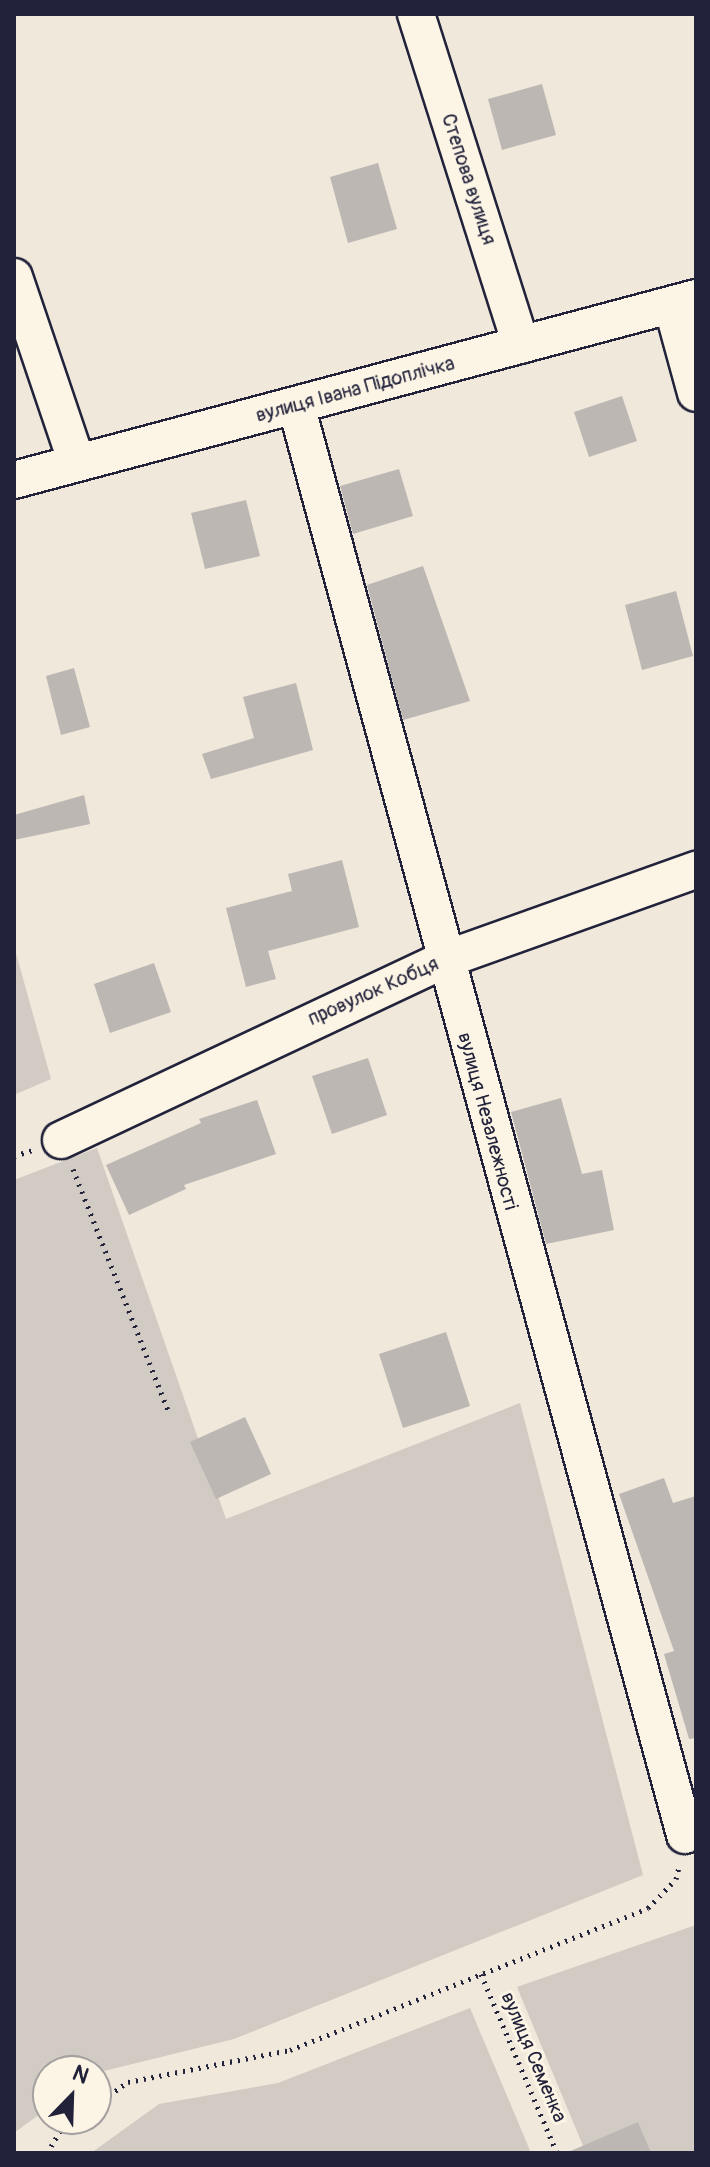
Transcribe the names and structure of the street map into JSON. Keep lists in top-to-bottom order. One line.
{"streets":{"street":["Степова вулиця","вулиця Івана Підоплічка","провулок Кобця","вулиця Незалежності"],"path":["вулиця Семенка"]},"crossings":[["Степова вулиця","вулиця Івана Підоплічка"],["вулиця Івана Підоплічка","вулиця Незалежності"],["провулок Кобця","вулиця Незалежності"]],"north":"top right"}
